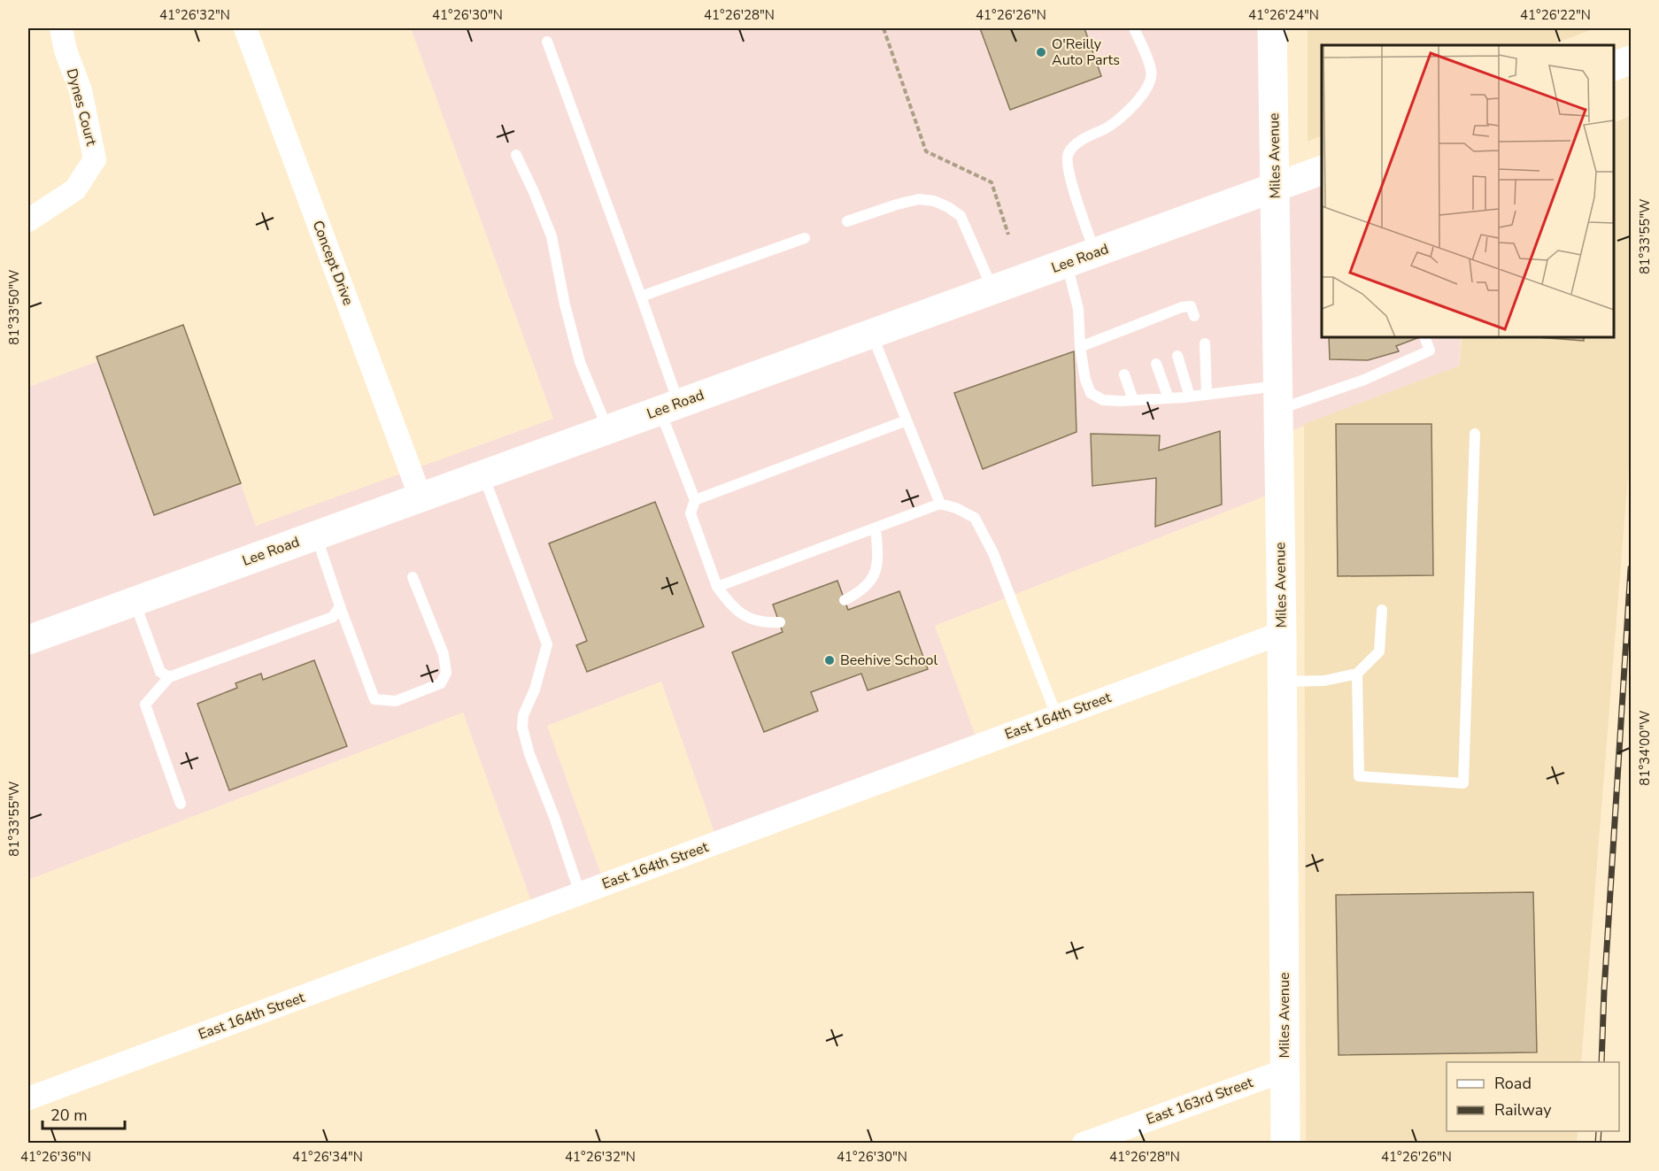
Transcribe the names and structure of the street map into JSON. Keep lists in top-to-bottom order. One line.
{"streets":{"main road":["Miles Avenue","Lee Road"],"street":["Dynes Court","Concept Drive","East 164th Street","East 163rd Street"]},"crossings":[["Miles Avenue","Lee Road"],["Miles Avenue","East 164th Street"],["Miles Avenue","East 163rd Street"],["Lee Road","Concept Drive"]],"places":["O'Reilly Auto Parts","Beehive School"],"legend":["Road","Railway"],"scale_bar":"20 m","coordinates":["41°26'32\"N","41°26'30\"N","41°26'28\"N","41°26'26\"N","41°26'24\"N","41°26'22\"N","81°33'55\"W","81°33'50\"W","81°34'00\"W","41°26'36\"N","41°26'34\"N"]}
